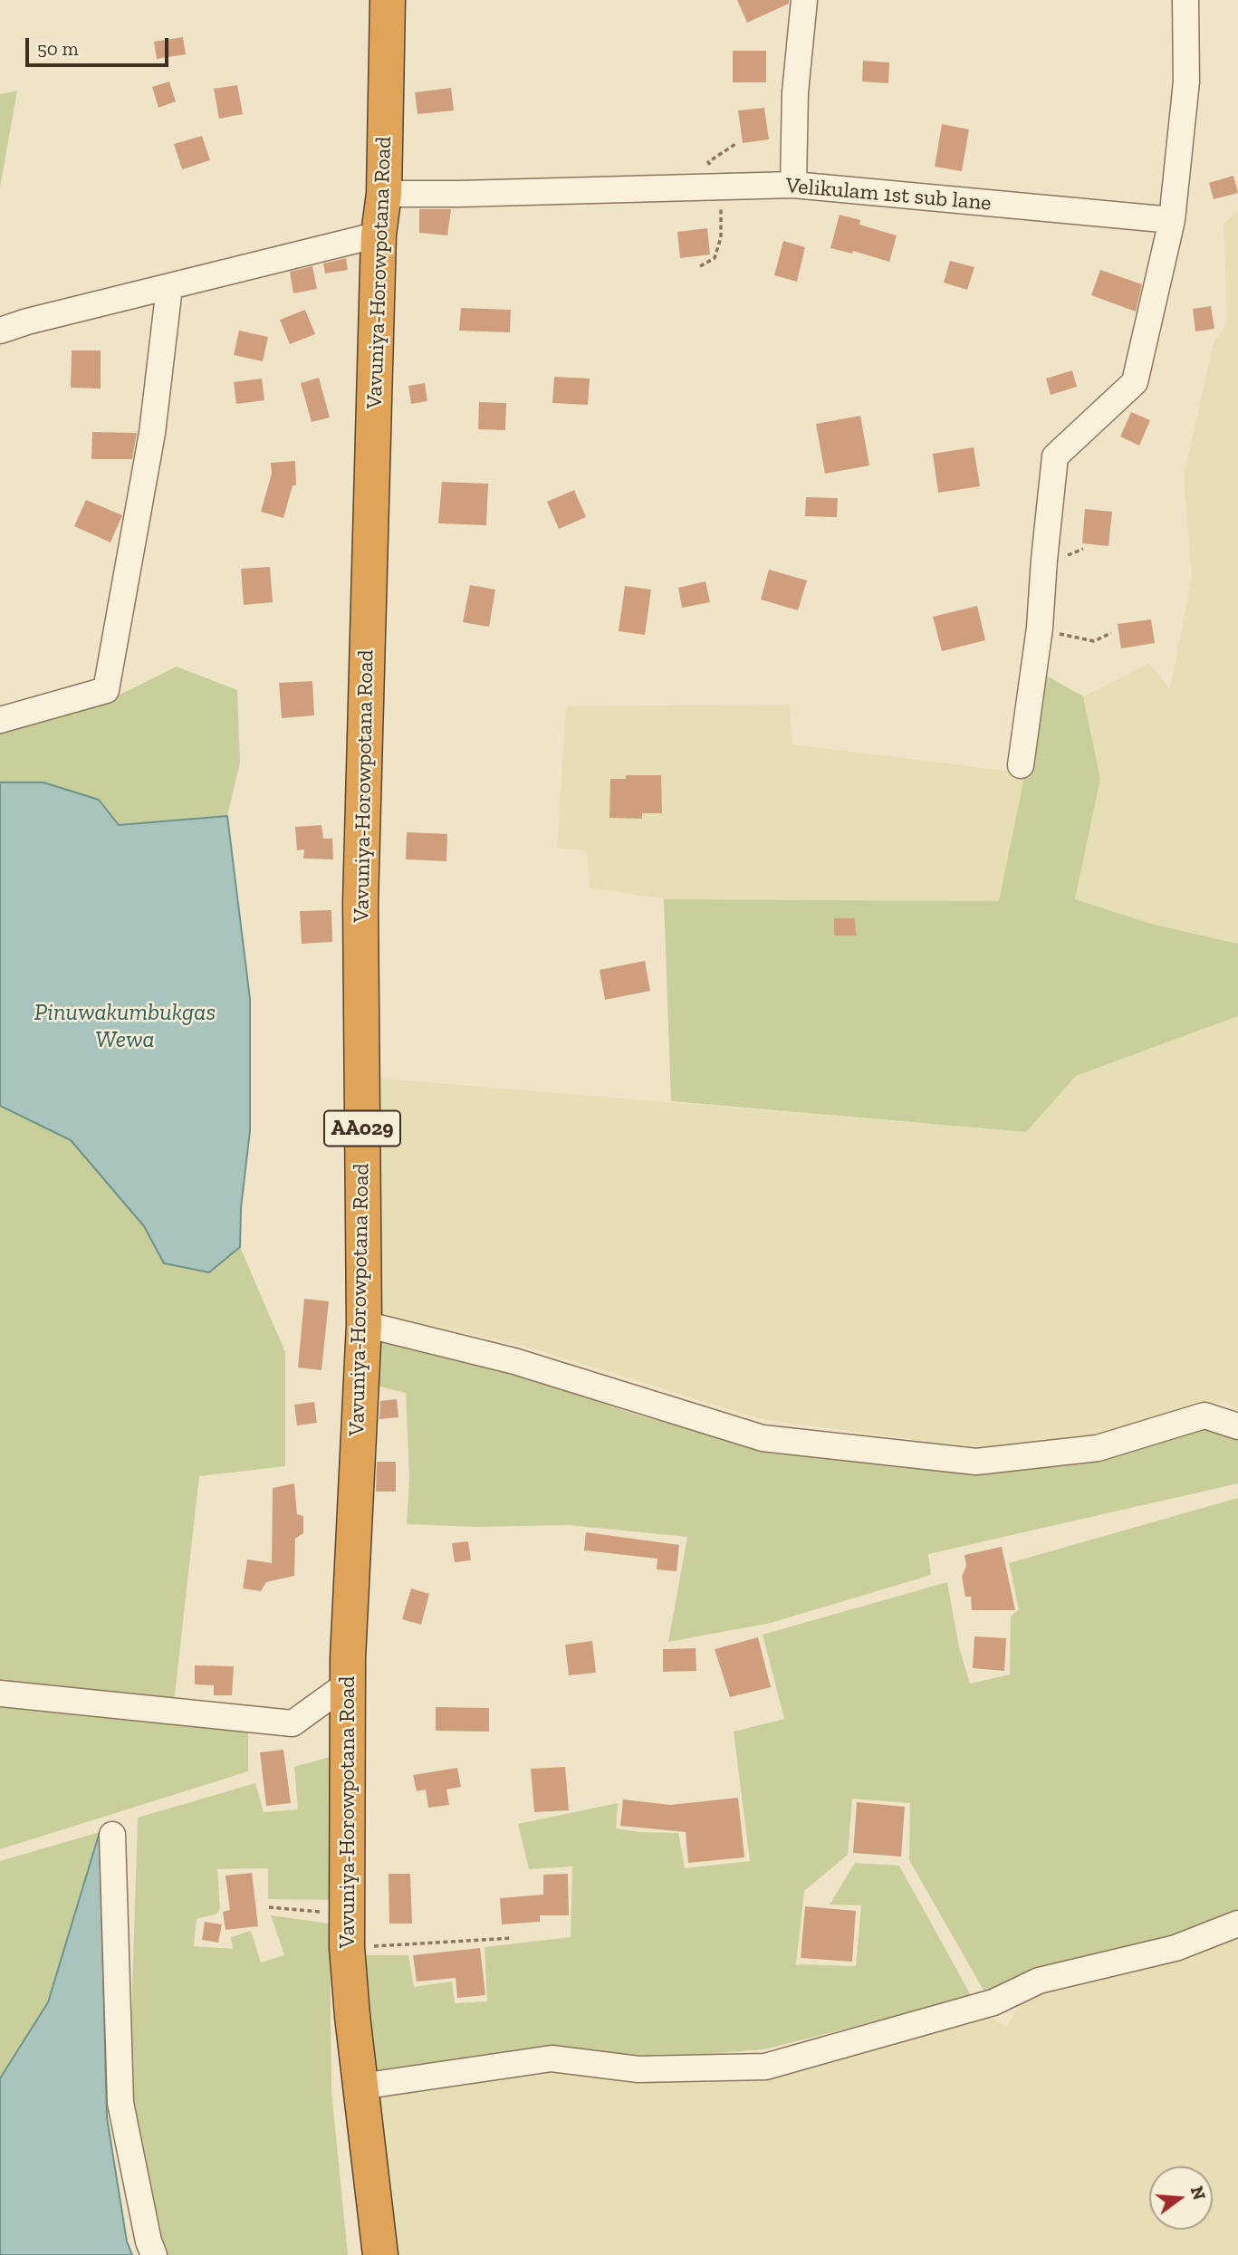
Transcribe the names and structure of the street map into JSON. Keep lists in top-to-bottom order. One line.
{"streets":{"highway":["Vavuniya-Horowpotana Road","AA029"],"street":["Velikulam 1st sub lane"]},"crossings":[["Velikulam 1st sub lane","Vavuniya-Horowpotana Road"]],"water":["Pinuwakumbukgas Wewa"],"scale_bar":"50 m","north":"right"}
